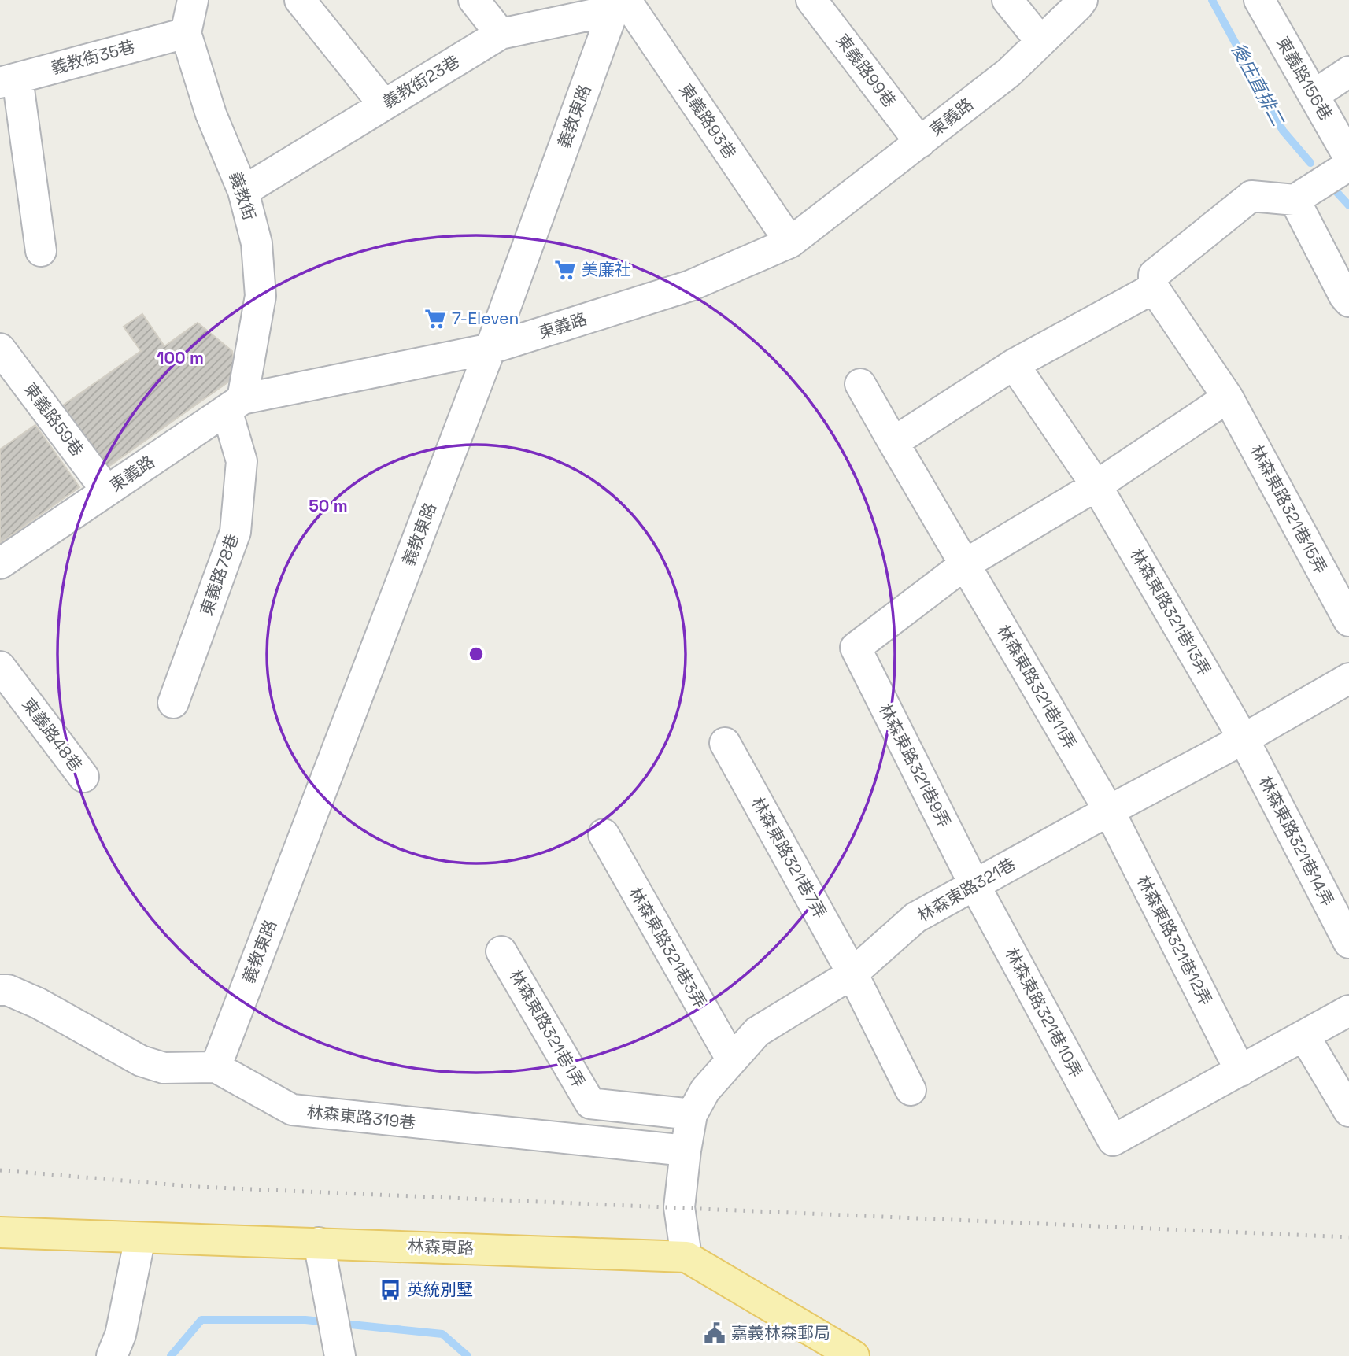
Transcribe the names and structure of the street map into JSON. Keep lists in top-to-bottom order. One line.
{"streets":{"main road":["林森東路"],"street":["義教街35巷","東義路99巷","東義路156巷","義教街23巷","義教東路","東義路","東義路93巷","義教街","東義路59巷","林森東路321巷15弄","東義路78巷","林森東路321巷13弄","林森東路321巷11弄","東義路48巷","林森東路321巷9弄","林森東路321巷14弄","林森東路321巷7弄","林森東路321巷","林森東路321巷12弄","林森東路321巷3弄","林森東路321巷10弄","林森東路321巷1弄","林森東路319巷"]},"crossings":[["義教街35巷","義教街"],["東義路99巷","東義路"],["義教街23巷","義教東路"],["義教街23巷","東義路93巷"],["義教街23巷","義教街"],["義教東路","東義路"],["義教東路","東義路93巷"],["義教東路","林森東路319巷"],["東義路","東義路93巷"],["東義路","義教街"],["東義路","東義路59巷"],["東義路","東義路78巷"],["義教街","東義路78巷"],["林森東路321巷13弄","林森東路321巷14弄"],["林森東路321巷13弄","林森東路321巷"],["林森東路321巷11弄","林森東路321巷9弄"],["林森東路321巷11弄","林森東路321巷"],["林森東路321巷11弄","林森東路321巷12弄"],["林森東路321巷9弄","林森東路321巷"],["林森東路321巷9弄","林森東路321巷10弄"],["林森東路321巷14弄","林森東路321巷"],["林森東路321巷7弄","林森東路321巷"],["林森東路321巷","林森東路321巷12弄"],["林森東路321巷","林森東路321巷3弄"],["林森東路321巷","林森東路321巷10弄"],["林森東路321巷","林森東路321巷1弄"],["林森東路321巷","林森東路319巷"],["林森東路321巷","林森東路"],["林森東路321巷12弄","林森東路321巷10弄"]],"water":["後庄直排二"],"places":{"supermarket":["美廉社","7-Eleven"],"bus stop":["英統別墅"],"public building":["嘉義林森郵局"]},"rings":["100 m","50 m"]}
